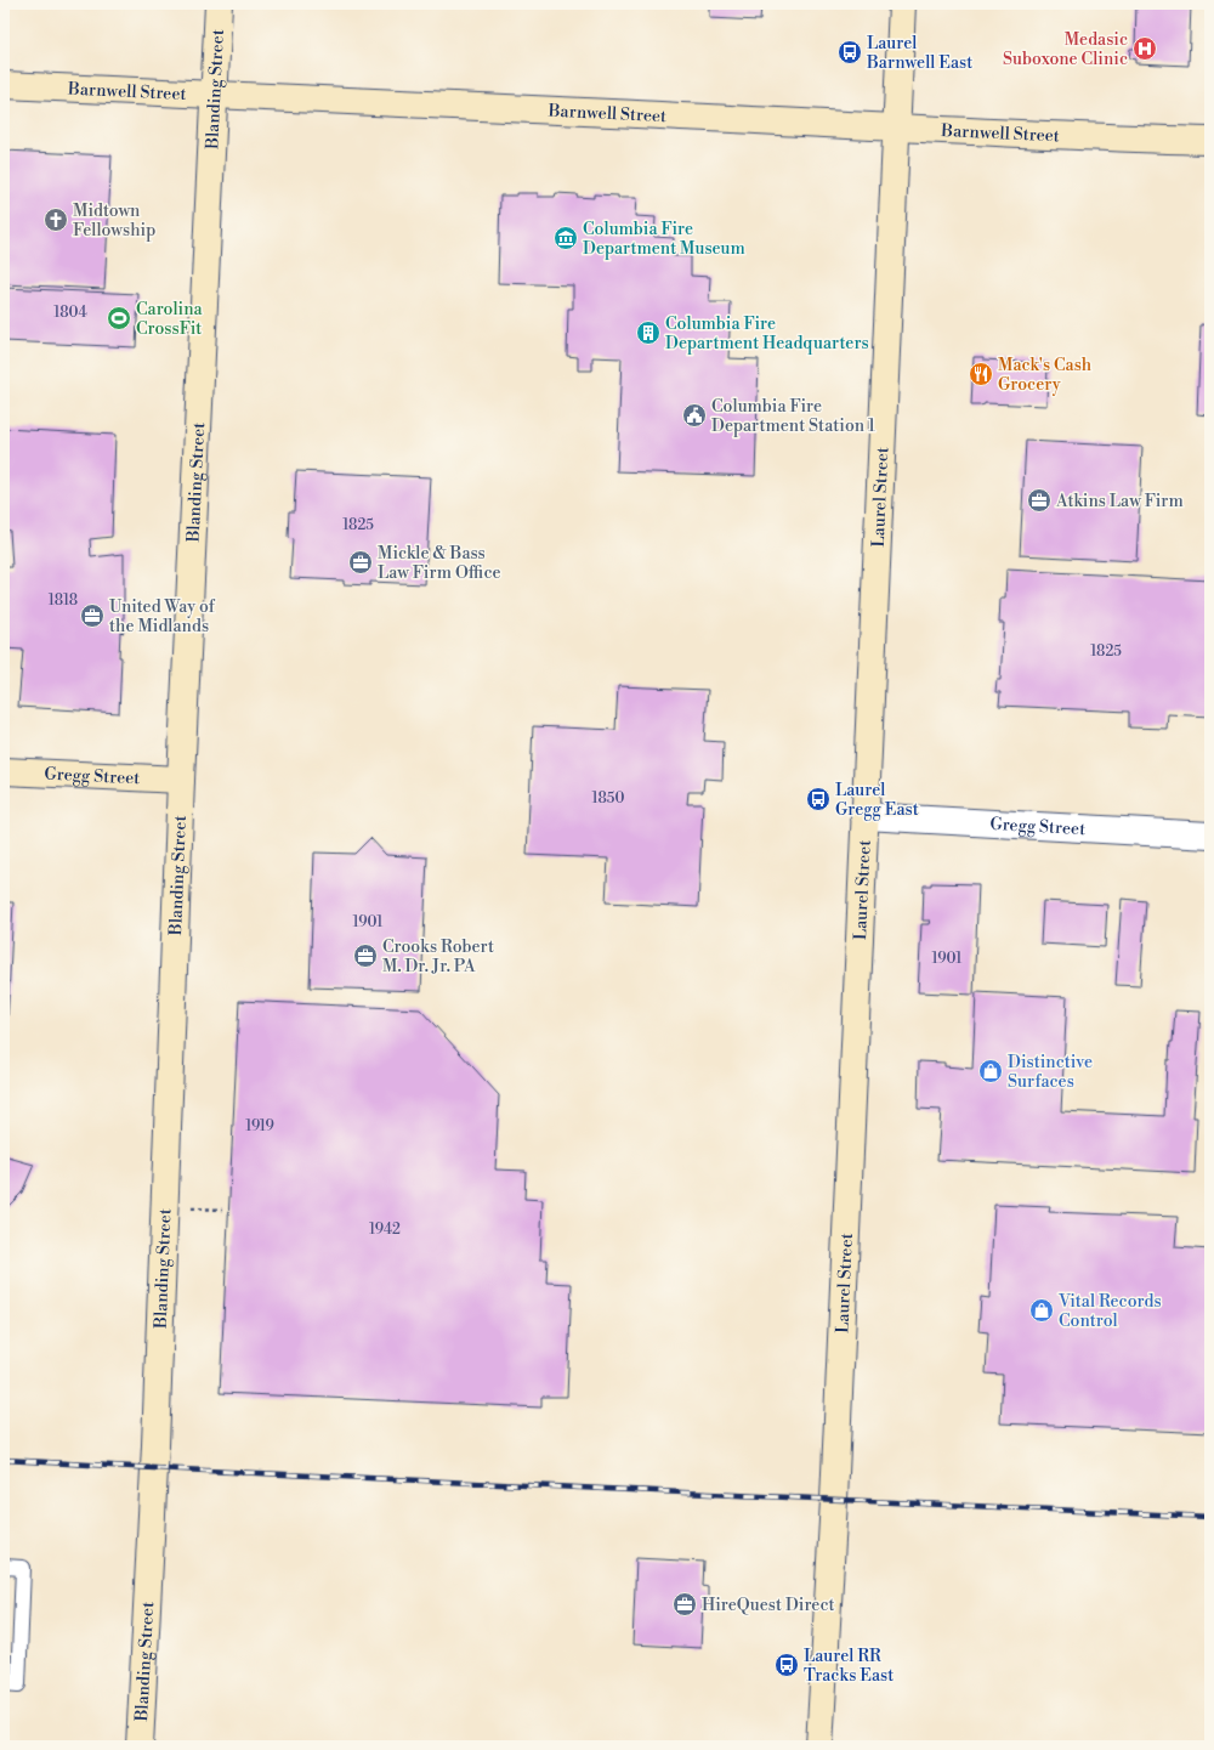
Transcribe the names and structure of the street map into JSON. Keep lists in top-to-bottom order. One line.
{"streets":{"street":["Blanding Street","Barnwell Street","Laurel Street","Gregg Street"]},"crossings":[["Blanding Street","Barnwell Street"],["Blanding Street","Gregg Street"],["Barnwell Street","Laurel Street"],["Laurel Street","Gregg Street"]],"places":{"hospital":["Medasic Suboxone Clinic"],"bus stop":["Laurel Barnwell East","Laurel Gregg East","Laurel RR Tracks East"],"church":["Midtown Fellowship"],"museum":["Columbia Fire Department Museum"],"sports":["Carolina CrossFit"],"building":["Columbia Fire Department Headquarters"],"restaurant":["Mack's Cash Grocery"],"public building":["Columbia Fire Department Station 1"],"office":["Atkins Law Firm","Mickle & Bass Law Firm Office","United Way of the Midlands","Crooks Robert M. Dr. Jr. PA","HireQuest Direct"],"shop":["Distinctive Surfaces","Vital Records Control"]},"house_numbers":["1804","1825","1818","1825","1850","1901","1901","1919","1942"]}
